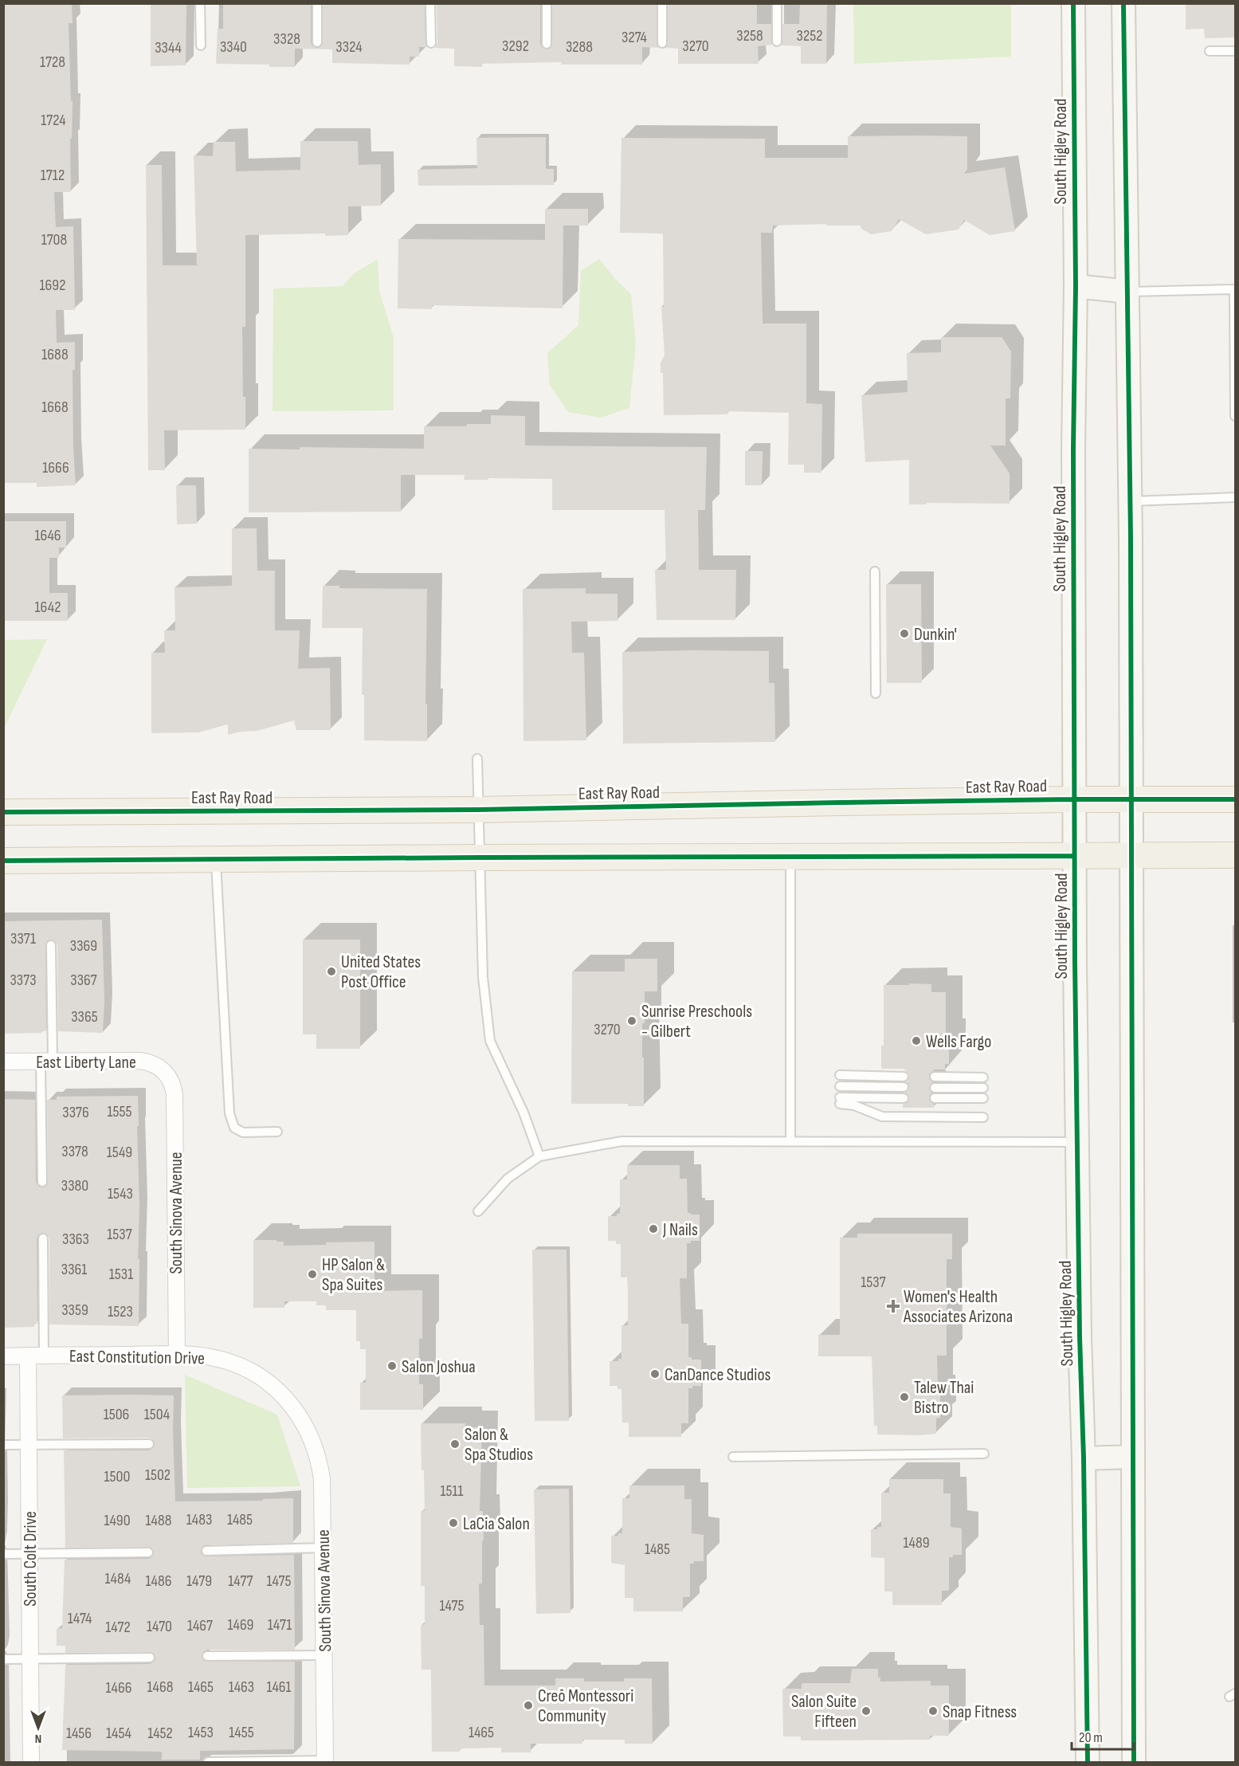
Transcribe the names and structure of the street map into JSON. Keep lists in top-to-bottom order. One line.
{"streets":{"main road":["South Higley Road","East Ray Road"],"street":["East Liberty Lane","South Sinova Avenue","East Constitution Drive","South Colt Drive"]},"crossings":[["South Higley Road","East Ray Road"],["East Liberty Lane","South Sinova Avenue"],["South Sinova Avenue","East Constitution Drive"],["East Constitution Drive","South Colt Drive"]],"places":{"other":["Dunkin'","United States Post Office","Sunrise Preschools - Gilbert","Wells Fargo","J Nails","HP Salon & Spa Suites","Salon Joshua","CanDance Studios","Talew Thai Bistro","Salon & Spa Studios","LaCia Salon","Creō Montessori Community","Salon Suite Fifteen","Snap Fitness"],"health":["Women's Health Associates Arizona"]},"house_numbers":["3258","3252","3274","3328","3292","3270","3340","3324","3288","3344","1728","1724","1712","1708","1692","1688","1668","1666","1646","1642","3371","3369","3373","3367","3365","3270","1555","3376","3378","1549","3380","1543","1537","3363","3361","1531","1537","3359","1523","1506","1504","1502","1500","1511","1483","1485","1490","1488","1489","1485","1484","1486","1479","1477","1475","1475","1474","1469","1471","1467","1470","1472","1468","1465","1463","1461","1466","1453","1455","1465","1456","1454","1452"],"scale_bar":"20 m","north":"bottom"}
